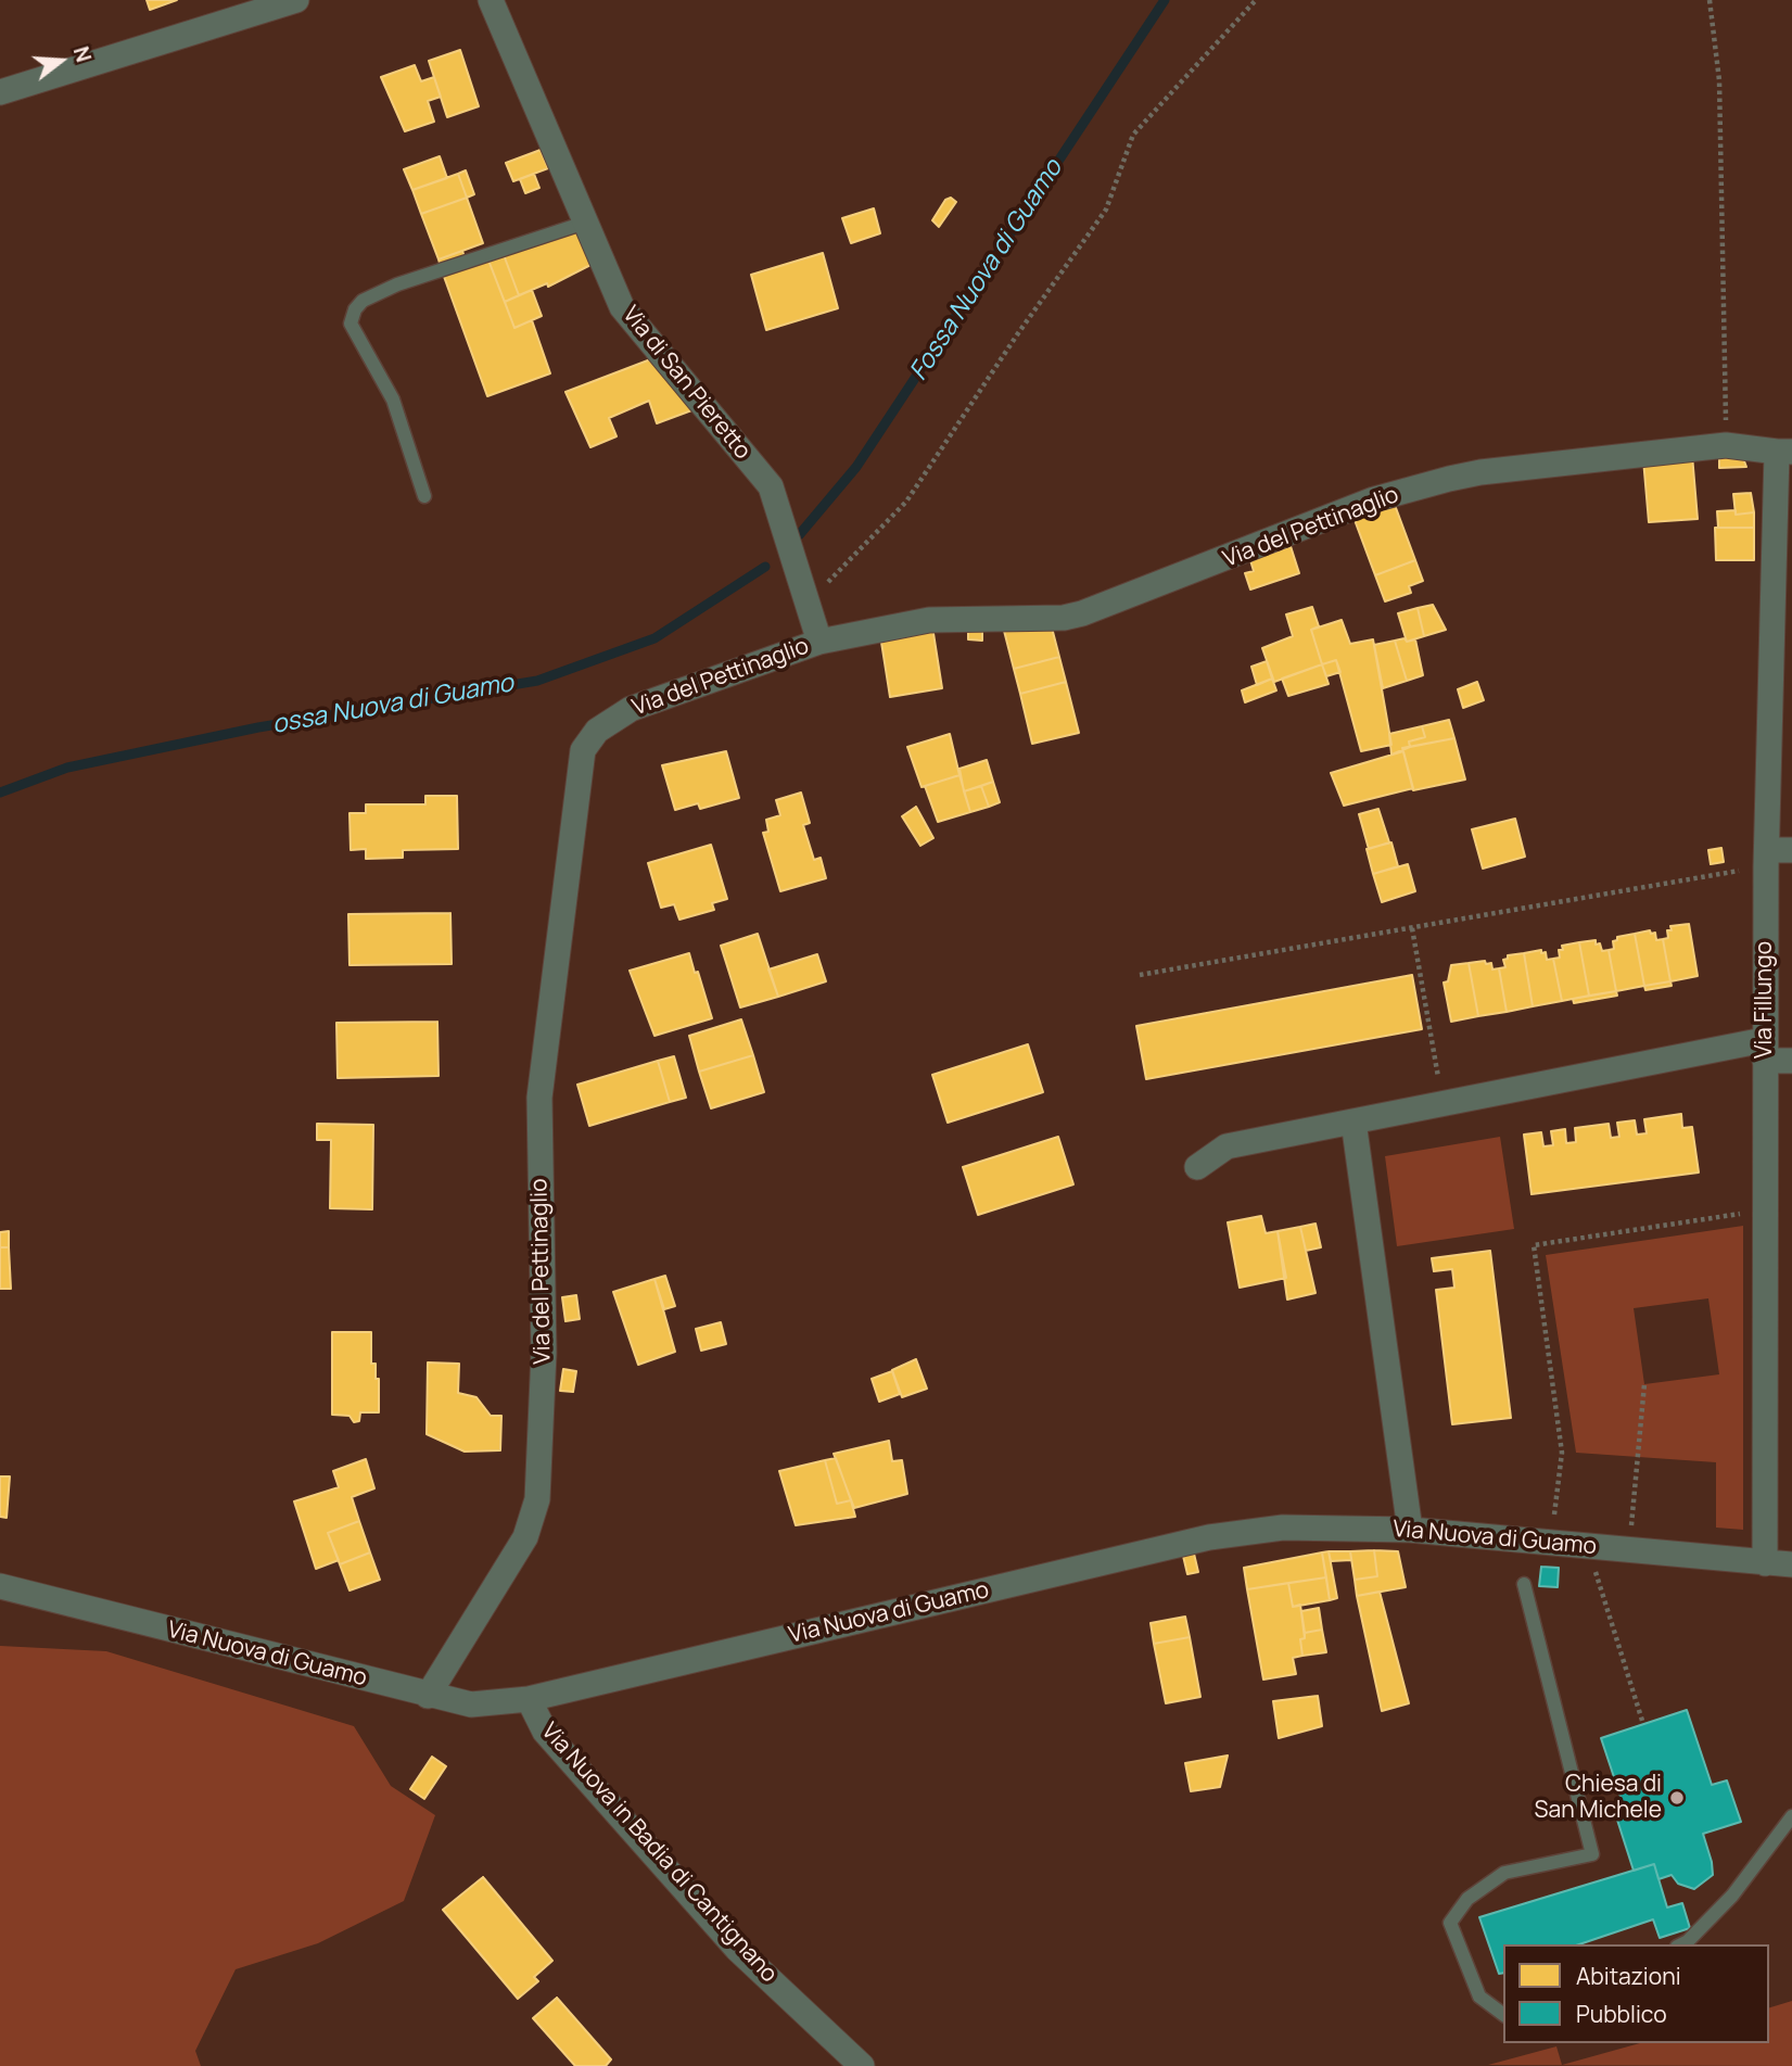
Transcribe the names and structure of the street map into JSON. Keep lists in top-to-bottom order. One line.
{"streets":{"street":["Via di San Pieretto","Via del Pettinaglio","Via Fillungo","Via Nuova di Guamo","Via Nuova in Badia di Cantignano"]},"crossings":[["Via di San Pieretto","Via del Pettinaglio"],["Via del Pettinaglio","Via Fillungo"],["Via del Pettinaglio","Via Nuova di Guamo"],["Via Fillungo","Via Nuova di Guamo"],["Via Nuova di Guamo","Via Nuova in Badia di Cantignano"]],"water":["Fossa Nuova di Guamo","ossa Nuova di Guamo"],"places":["Chiesa di San Michele"],"legend":["Abitazioni","Pubblico"],"north":"right"}
